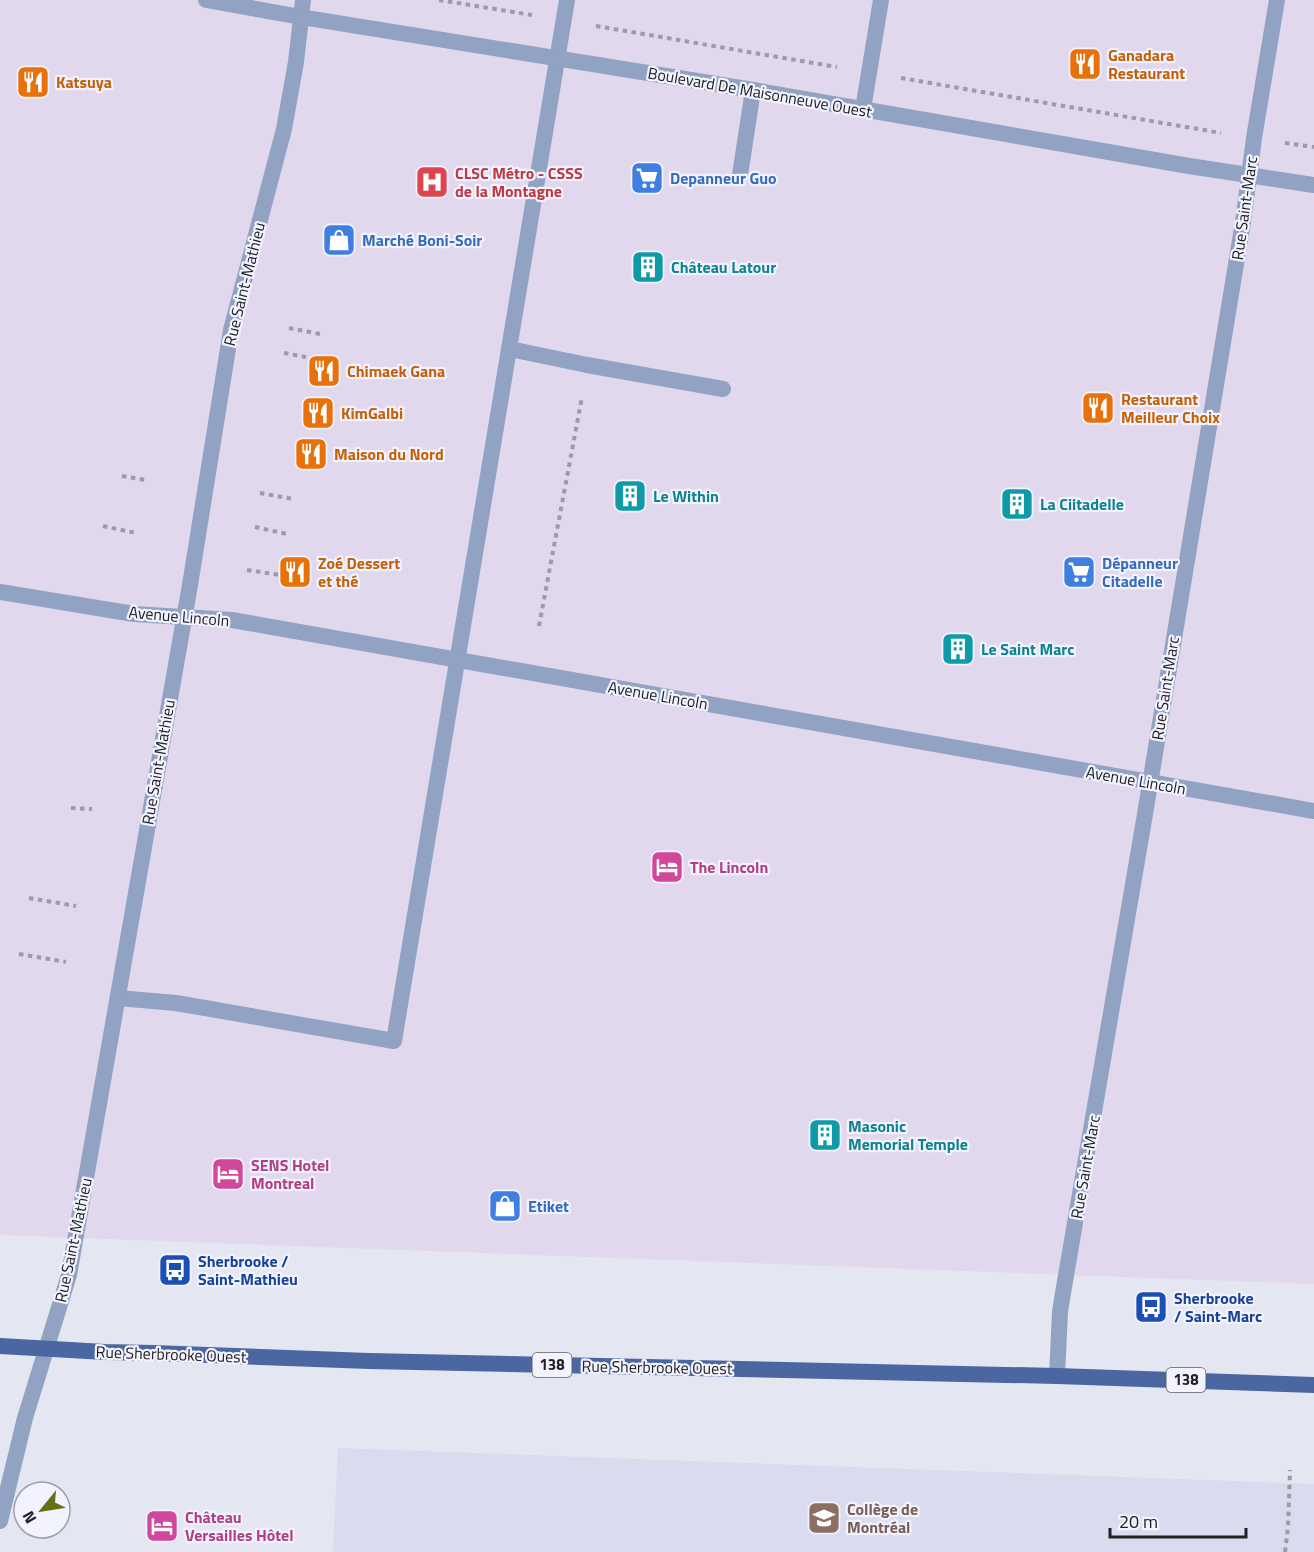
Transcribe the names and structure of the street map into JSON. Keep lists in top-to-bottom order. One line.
{"streets":{"main road":["Rue Sherbrooke Ouest","138"],"street":["Boulevard De Maisonneuve Ouest","Rue Saint-Marc","Rue Saint-Mathieu","Avenue Lincoln"]},"crossings":[["Boulevard De Maisonneuve Ouest","Rue Saint-Marc"],["Boulevard De Maisonneuve Ouest","Rue Saint-Mathieu"],["Rue Saint-Marc","Avenue Lincoln"],["Rue Saint-Marc","Rue Sherbrooke Ouest"],["Rue Saint-Mathieu","Avenue Lincoln"],["Rue Saint-Mathieu","Rue Sherbrooke Ouest"]],"places":{"restaurant":["Ganadara Restaurant","Katsuya","Chimaek Gana","Restaurant Meilleur Choix","KimGalbi","Maison du Nord","Zoé Dessert et thé"],"supermarket":["Depanneur Guo","Dépanneur Citadelle"],"hospital":["CLSC Métro - CSSS de la Montagne"],"shop":["Marché Boni-Soir","Etiket"],"building":["Château Latour","Le Within","La Ciitadelle","Le Saint Marc","Masonic Memorial Temple"],"hotel":["The Lincoln","SENS Hotel Montreal","Château Versailles Hôtel"],"bus stop":["Sherbrooke / Saint-Mathieu","Sherbrooke / Saint-Marc"],"school or university":["Collège de Montréal"]},"scale_bar":"20 m","north":"bottom left"}
